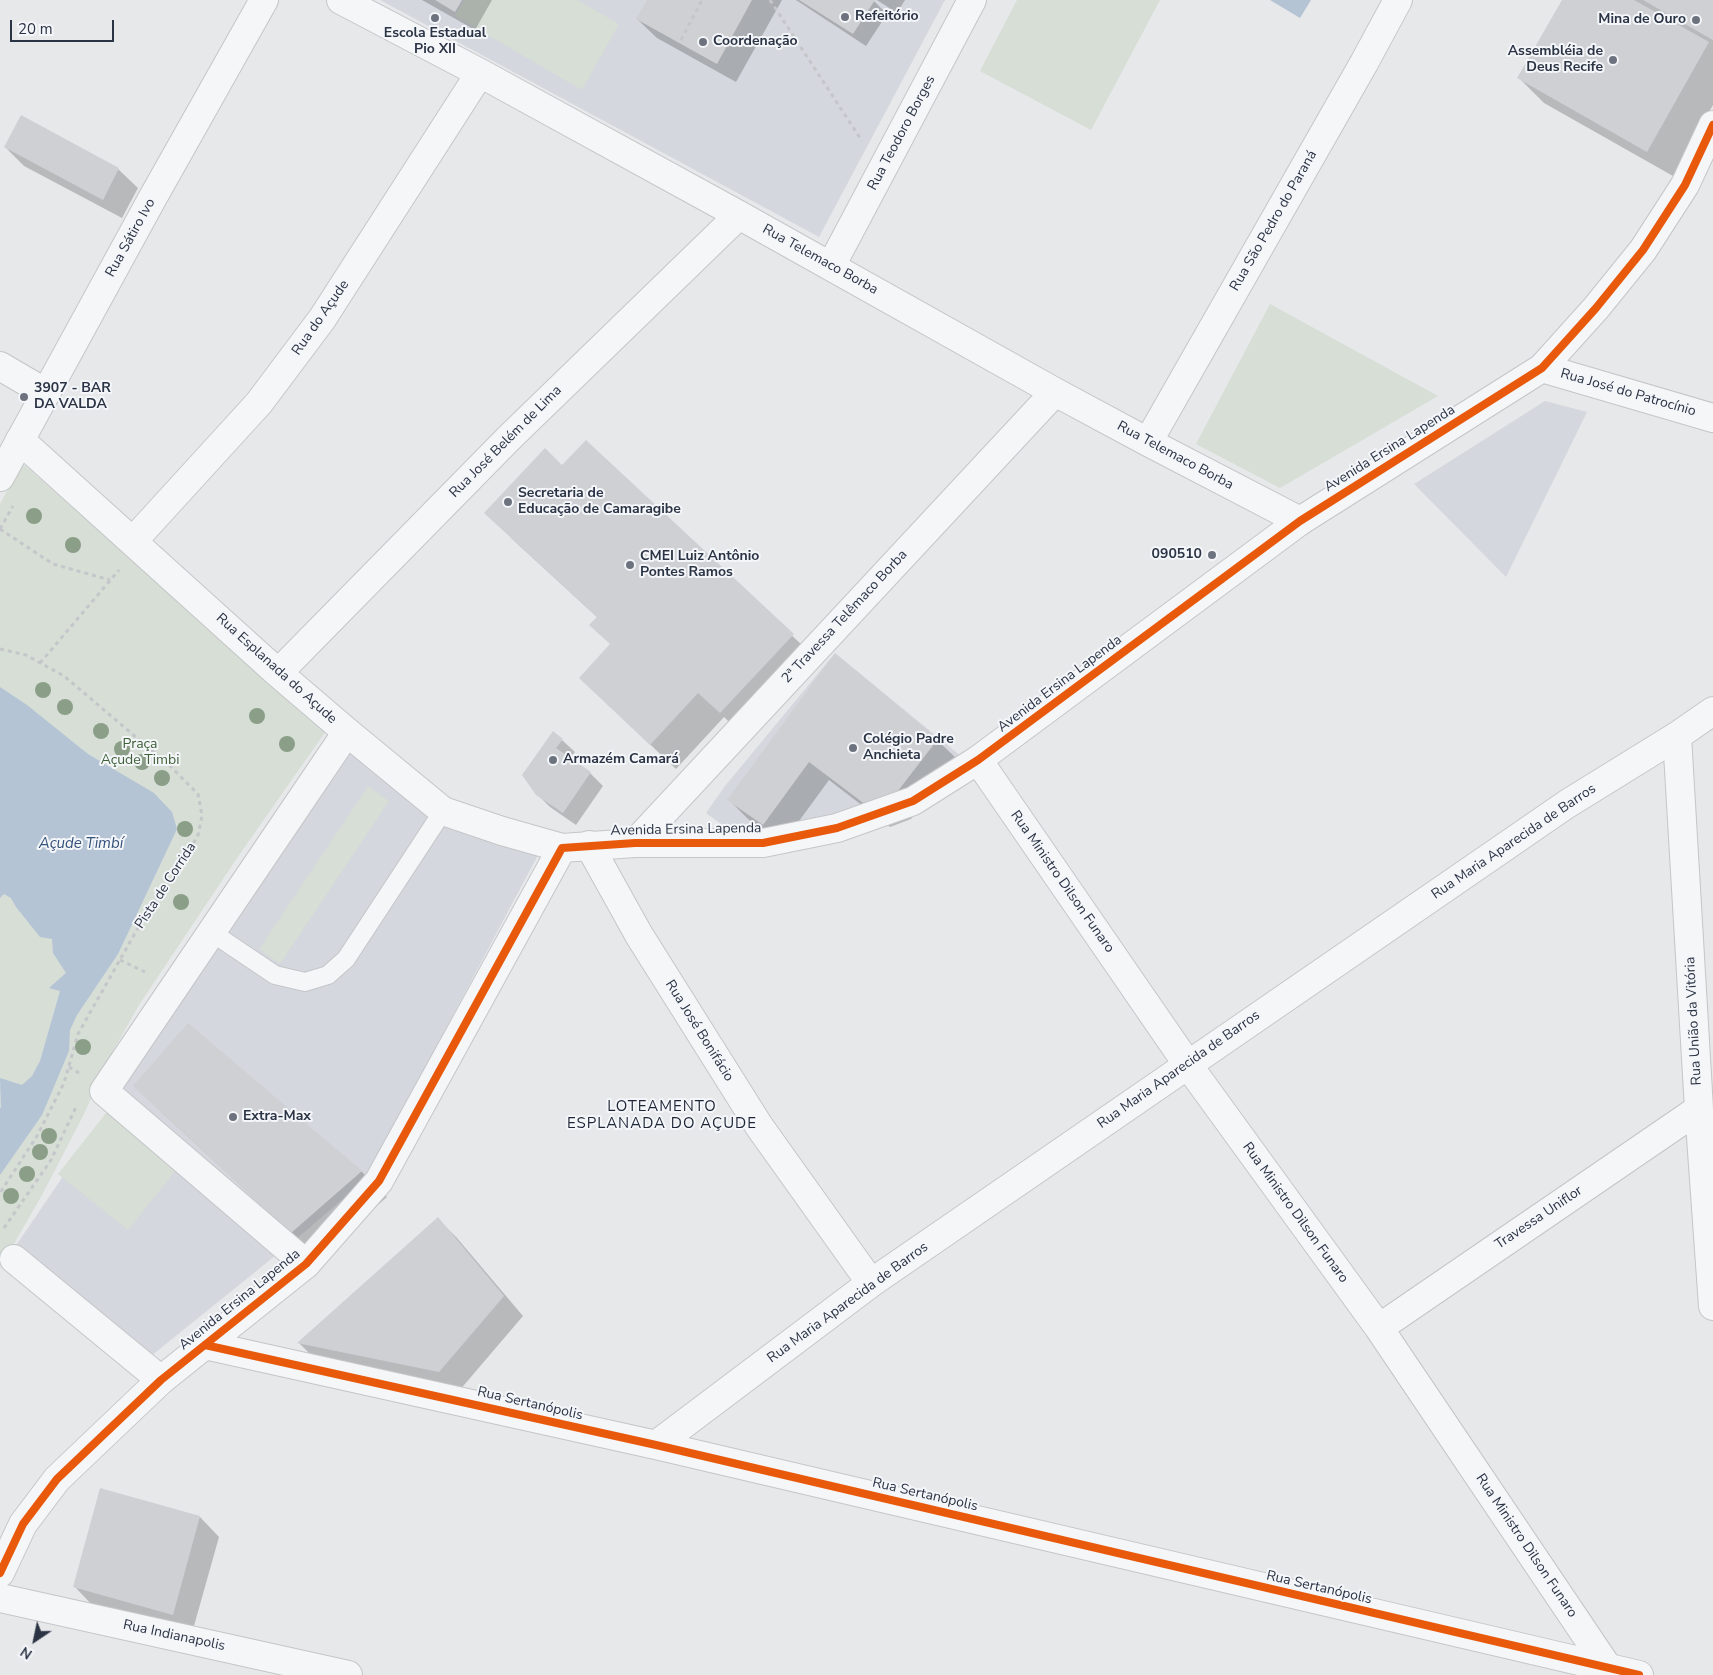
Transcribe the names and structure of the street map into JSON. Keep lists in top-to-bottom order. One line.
{"streets":{"street":["Rua Teodoro Borges","Rua São Pedro do Paraná","Rua Sátiro Ivo","Rua Telemaco Borba","Rua do Açude","Rua José do Patrocínio","Rua José Belém de Lima","Avenida Ersina Lapenda","2ª Travessa Telêmaco Borba","Rua Esplanada do Açude","Rua Maria Aparecida de Barros","Rua Ministro Dilson Funaro","Rua União da Vitória","Rua José Bonifácio","Travessa Uniflor","Rua Sertanópolis","Rua Indianapolis"],"path":["Pista de Corrida"]},"crossings":[["Rua Teodoro Borges","Rua Telemaco Borba"],["Rua São Pedro do Paraná","Rua Telemaco Borba"],["Rua Sátiro Ivo","Rua Esplanada do Açude"],["Rua Telemaco Borba","Rua do Açude"],["Rua Telemaco Borba","Rua José Belém de Lima"],["Rua Telemaco Borba","Avenida Ersina Lapenda"],["Rua Telemaco Borba","2ª Travessa Telêmaco Borba"],["Rua do Açude","Rua Esplanada do Açude"],["Rua José do Patrocínio","Avenida Ersina Lapenda"],["Rua José Belém de Lima","Rua Esplanada do Açude"],["Avenida Ersina Lapenda","2ª Travessa Telêmaco Borba"],["Avenida Ersina Lapenda","Rua Esplanada do Açude"],["Avenida Ersina Lapenda","Rua Ministro Dilson Funaro"],["Avenida Ersina Lapenda","Rua José Bonifácio"],["Avenida Ersina Lapenda","Rua Sertanópolis"],["Rua Esplanada do Açude","Rua José Bonifácio"],["Rua Maria Aparecida de Barros","Rua Ministro Dilson Funaro"],["Rua Maria Aparecida de Barros","Rua União da Vitória"],["Rua Maria Aparecida de Barros","Rua José Bonifácio"],["Rua Maria Aparecida de Barros","Rua Sertanópolis"],["Rua Ministro Dilson Funaro","Travessa Uniflor"],["Rua Ministro Dilson Funaro","Rua Sertanópolis"],["Rua União da Vitória","Travessa Uniflor"]],"districts":["LOTEAMENTO ESPLANADA DO AÇUDE"],"water":["Açude Timbí"],"parks":["Praça Açude Timbi"],"places":["Refeitório","Escola Estadual Pio XII","Mina de Ouro","Coordenação","Assembléia de Deus Recife","3907 - BAR DA VALDA","Secretaria de Educação de Camaragibe","090510","CMEI Luiz Antônio Pontes Ramos","Colégio Padre Anchieta","Armazém Camará","Extra-Max"],"scale_bar":"20 m","north":"bottom left"}
